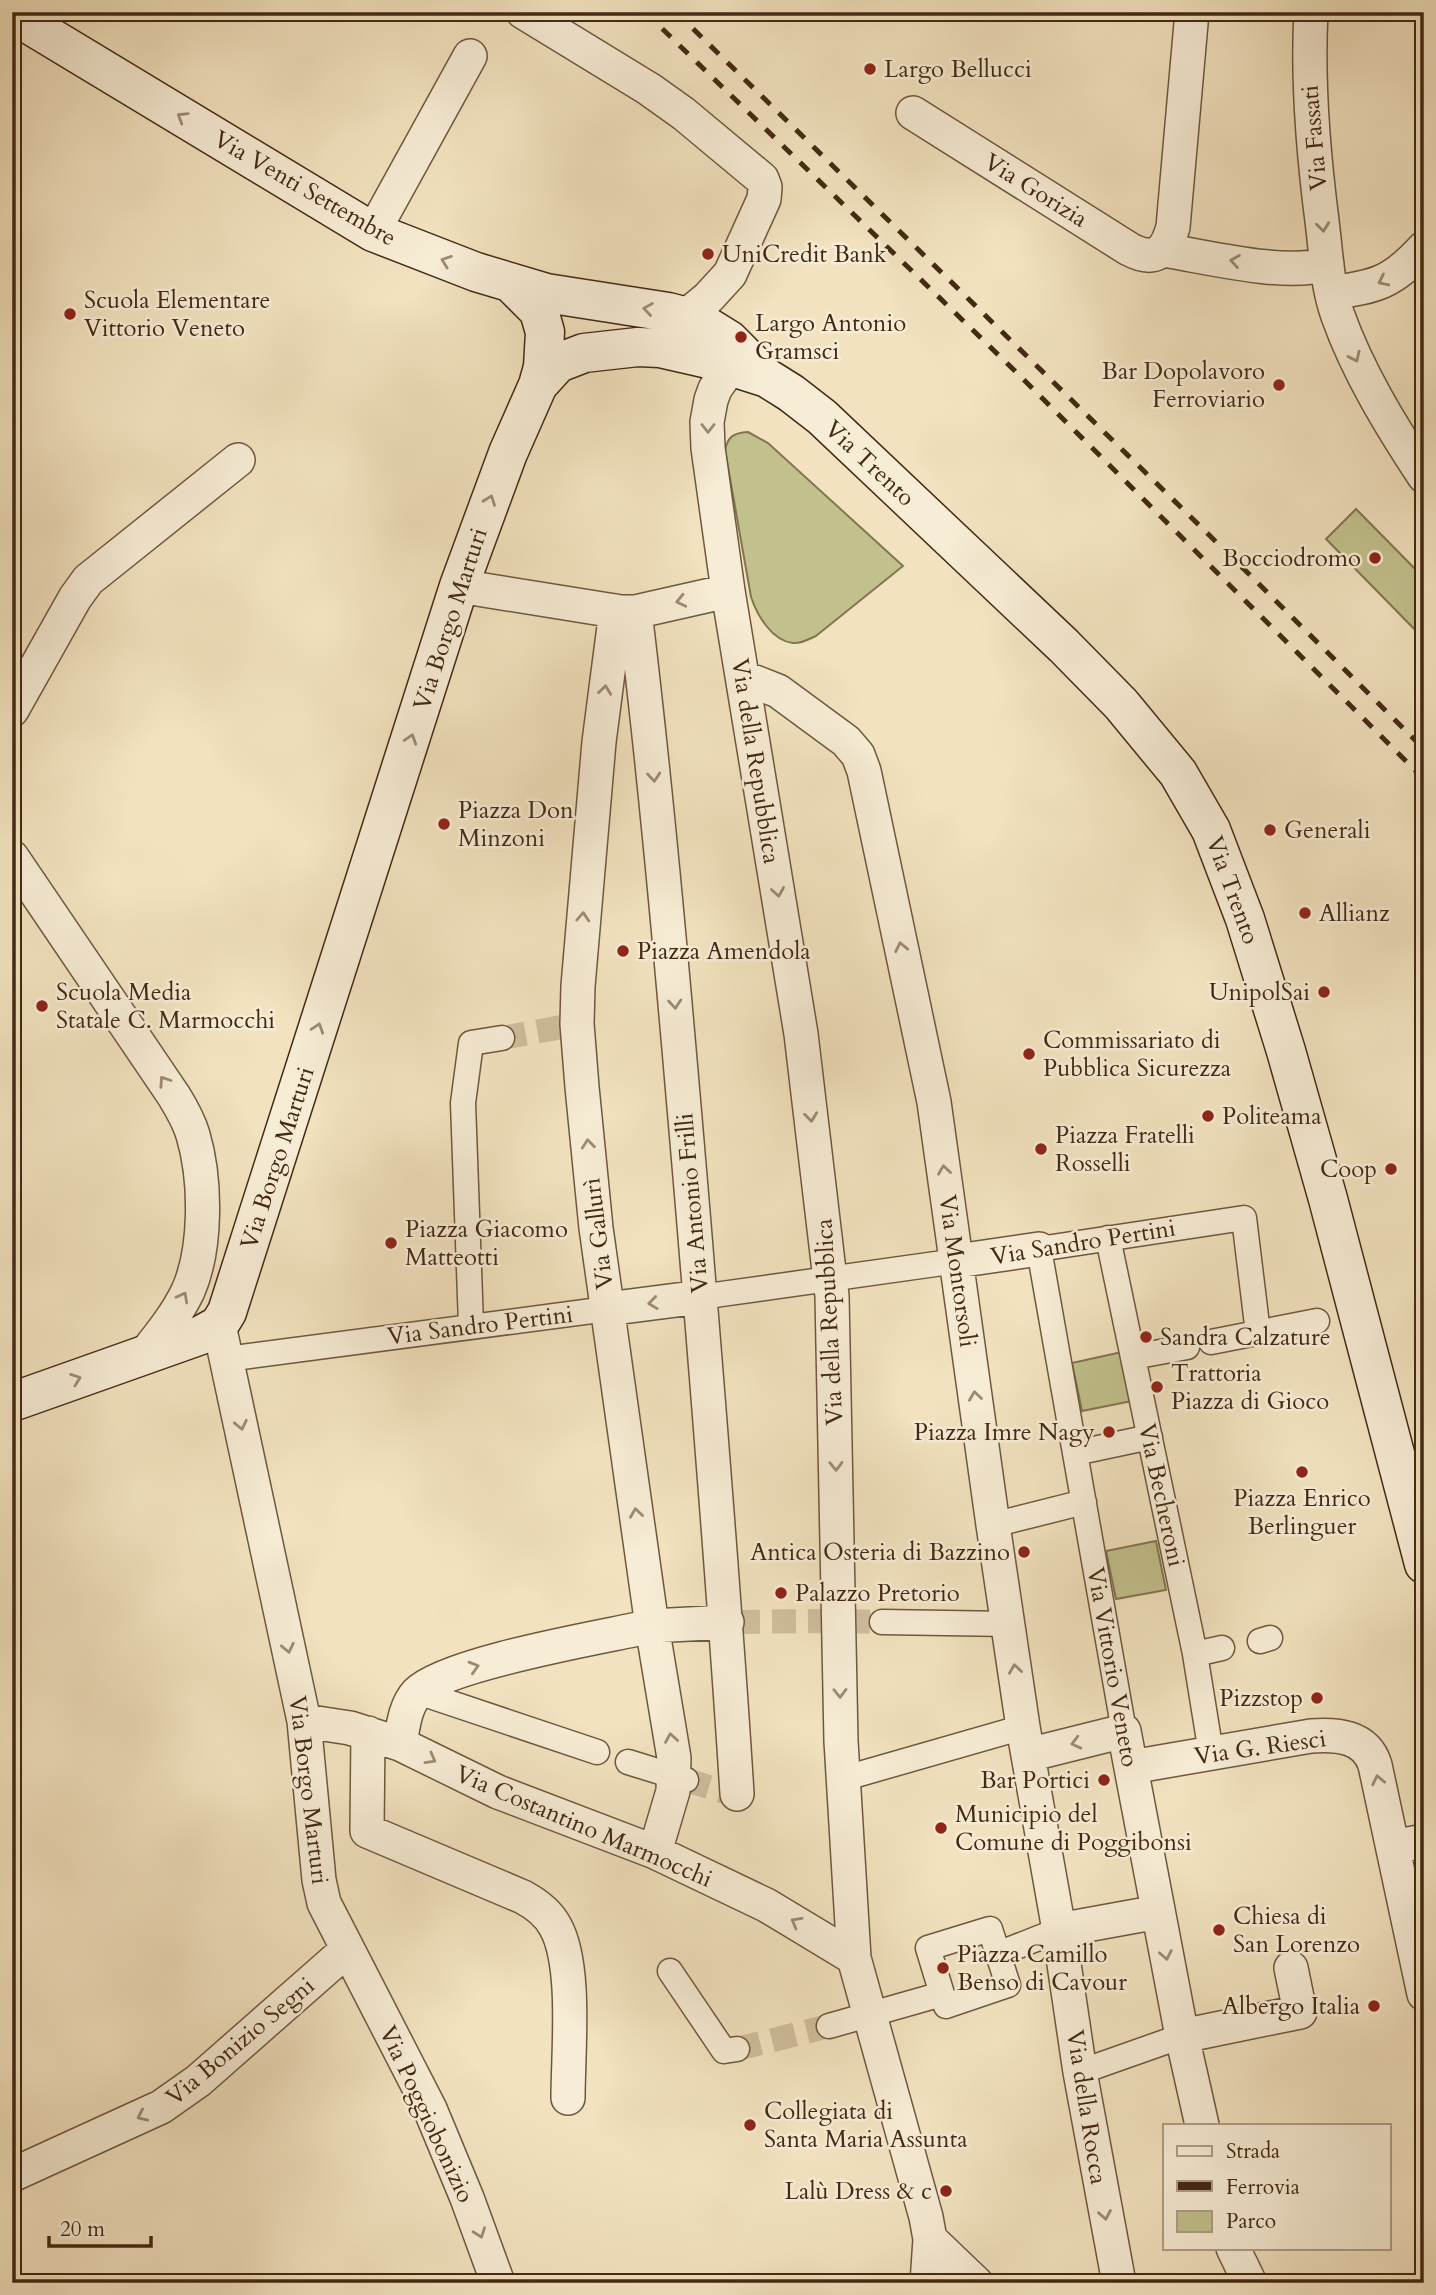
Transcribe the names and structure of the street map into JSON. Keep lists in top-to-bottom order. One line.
{"streets":{"main road":["Via Venti Settembre","Via Trento","Via Borgo Marturi"],"street":["Via Fassati","Via Gorizia","Via della Repubblica","Via Antonio Frilli","Via Gallurì","Via Sandro Pertini","Via Montorsoli","Via Becheroni","Via Vittorio Veneto","Via G. Riesci","Via Costantino Marmocchi","Via Bonizio Segni","Via della Rocca","Via Poggiobonizio"]},"crossings":[["Via Fassati","Via Gorizia"],["Via Venti Settembre","Via Trento"],["Via Borgo Marturi","Via Sandro Pertini"],["Via Borgo Marturi","Via Costantino Marmocchi"],["Via Borgo Marturi","Via Bonizio Segni"],["Via Borgo Marturi","Via Poggiobonizio"],["Via della Repubblica","Via Sandro Pertini"],["Via della Repubblica","Via Montorsoli"],["Via della Repubblica","Via Costantino Marmocchi"],["Via Antonio Frilli","Via Gallurì"],["Via Antonio Frilli","Via Sandro Pertini"],["Via Gallurì","Via Sandro Pertini"],["Via Gallurì","Via Costantino Marmocchi"],["Via Sandro Pertini","Via Montorsoli"],["Via Sandro Pertini","Via Becheroni"],["Via Sandro Pertini","Via Vittorio Veneto"],["Via Montorsoli","Via della Rocca"],["Via Becheroni","Via G. Riesci"],["Via Vittorio Veneto","Via G. Riesci"],["Via Bonizio Segni","Via Poggiobonizio"]],"one_way":["Via Venti Settembre","Via Gorizia","Via della Repubblica","Via Antonio Frilli","Via Montorsoli","Via G. Riesci","Via Bonizio Segni","Via della Rocca","Via Poggiobonizio"],"places":["Largo Bellucci","UniCredit Bank","Scuola Elementare Vittorio Veneto","Largo Antonio Gramsci","Bar Dopolavoro Ferroviario","Bocciodromo","Piazza Don Minzoni","Generali","Allianz","Piazza Amendola","UnipolSai","Scuola Media Statale C. Marmocchi","Commissariato di Pubblica Sicurezza","Politeama","Piazza Fratelli Rosselli","Coop","Piazza Giacomo Matteotti","Sandra Calzature","Trattoria Piazza di Gioco","Piazza Imre Nagy","Piazza Enrico Berlinguer","Antica Osteria di Bazzino","Palazzo Pretorio","Pizzstop","Bar Portici","Municipio del Comune di Poggibonsi","Chiesa di San Lorenzo","Piazza Camillo Benso di Cavour","Albergo Italia","Collegiata di Santa Maria Assunta","Lalù Dress & c"],"legend":["Strada","Ferrovia","Parco"],"scale_bar":"20 m"}
